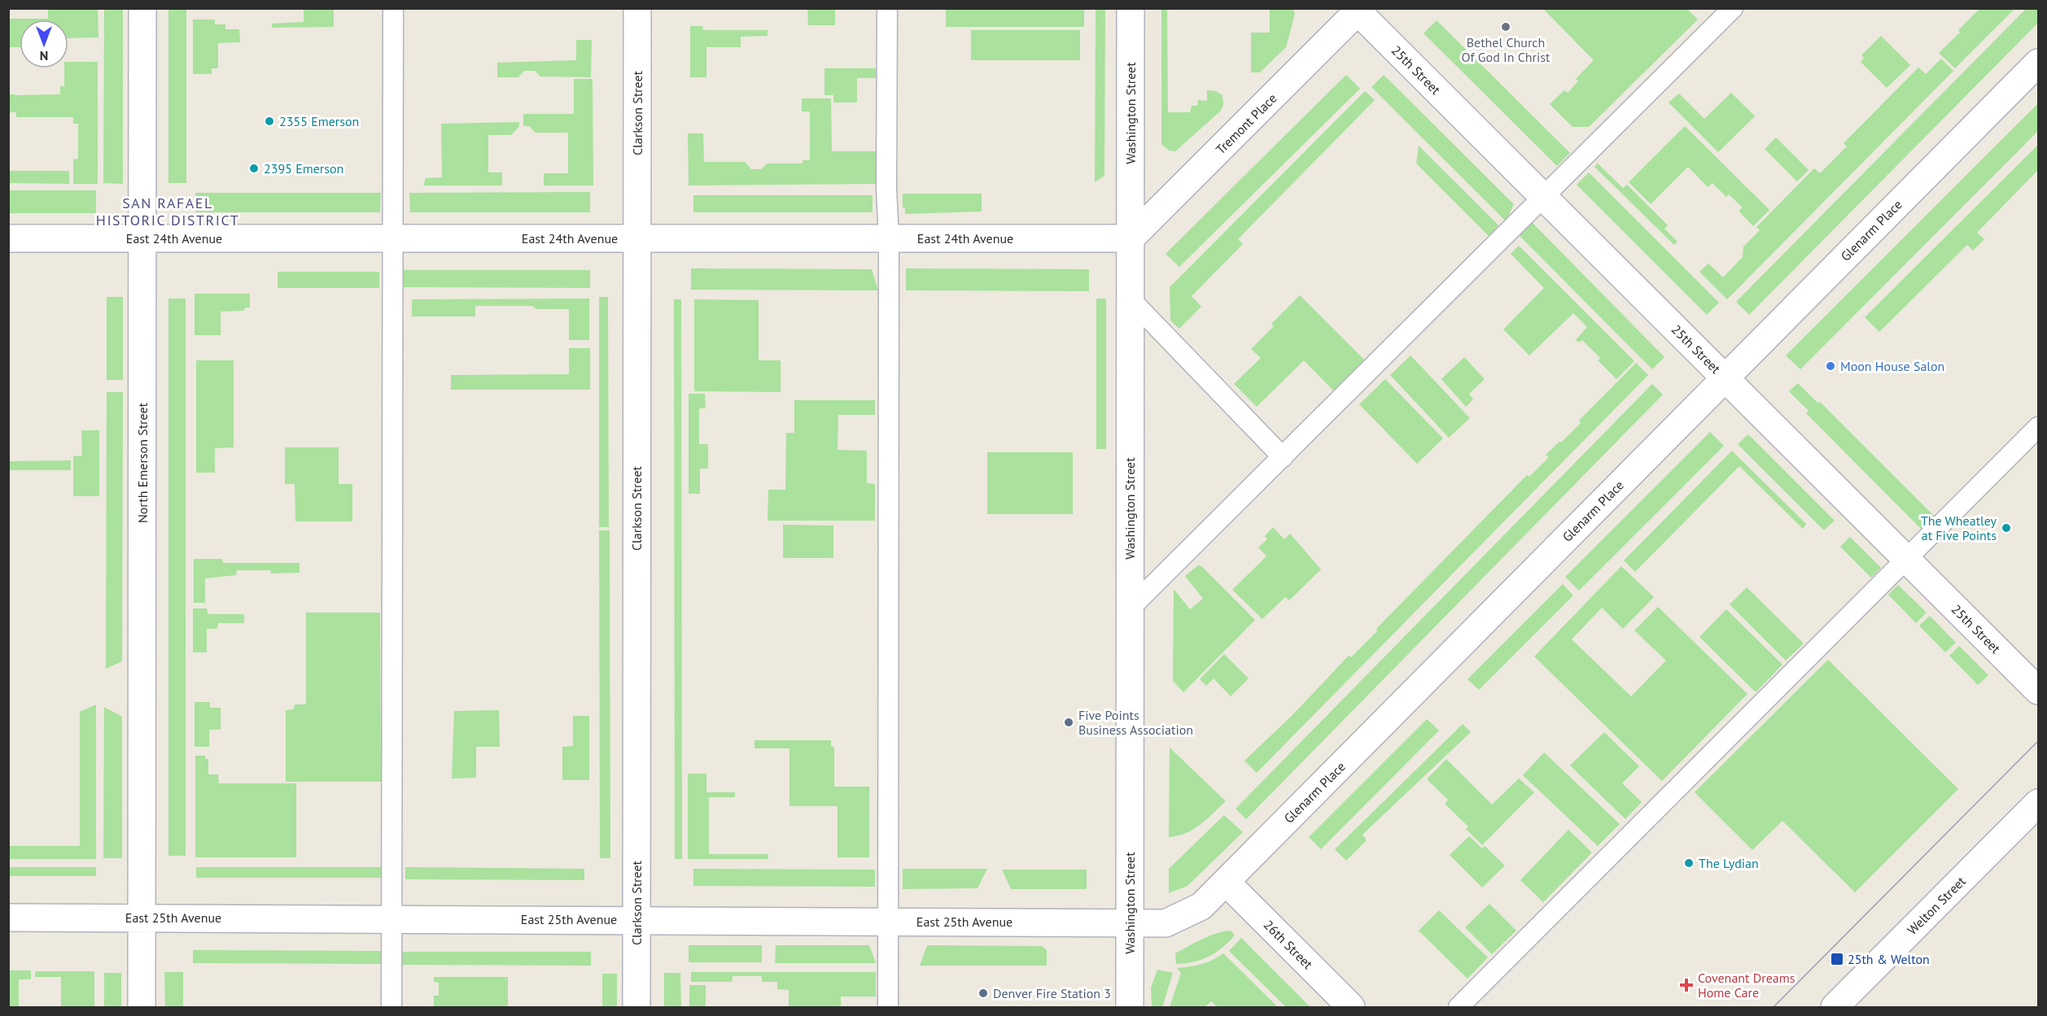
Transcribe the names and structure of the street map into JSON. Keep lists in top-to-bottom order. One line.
{"streets":{"street":["25th Street","Clarkson Street","Washington Street","Tremont Place","Glenarm Place","East 24th Avenue","North Emerson Street","Welton Street","East 25th Avenue","26th Street"]},"crossings":[["25th Street","Tremont Place"],["25th Street","Glenarm Place"],["Clarkson Street","East 24th Avenue"],["Clarkson Street","East 25th Avenue"],["Washington Street","Tremont Place"],["Washington Street","Glenarm Place"],["Washington Street","East 24th Avenue"],["Washington Street","East 25th Avenue"],["Tremont Place","East 24th Avenue"],["Glenarm Place","East 25th Avenue"],["Glenarm Place","26th Street"],["East 24th Avenue","North Emerson Street"],["North Emerson Street","East 25th Avenue"]],"districts":["SAN RAFAEL HISTORIC DISTRICT"],"places":{"other":["Bethel Church Of God In Christ","2355 Emerson","2395 Emerson","Moon House Salon","The Wheatley at Five Points","Five Points Business Association","The Lydian","Denver Fire Station 3"],"transit":["25th & Welton"],"health":["Covenant Dreams Home Care"]},"north":"bottom"}
